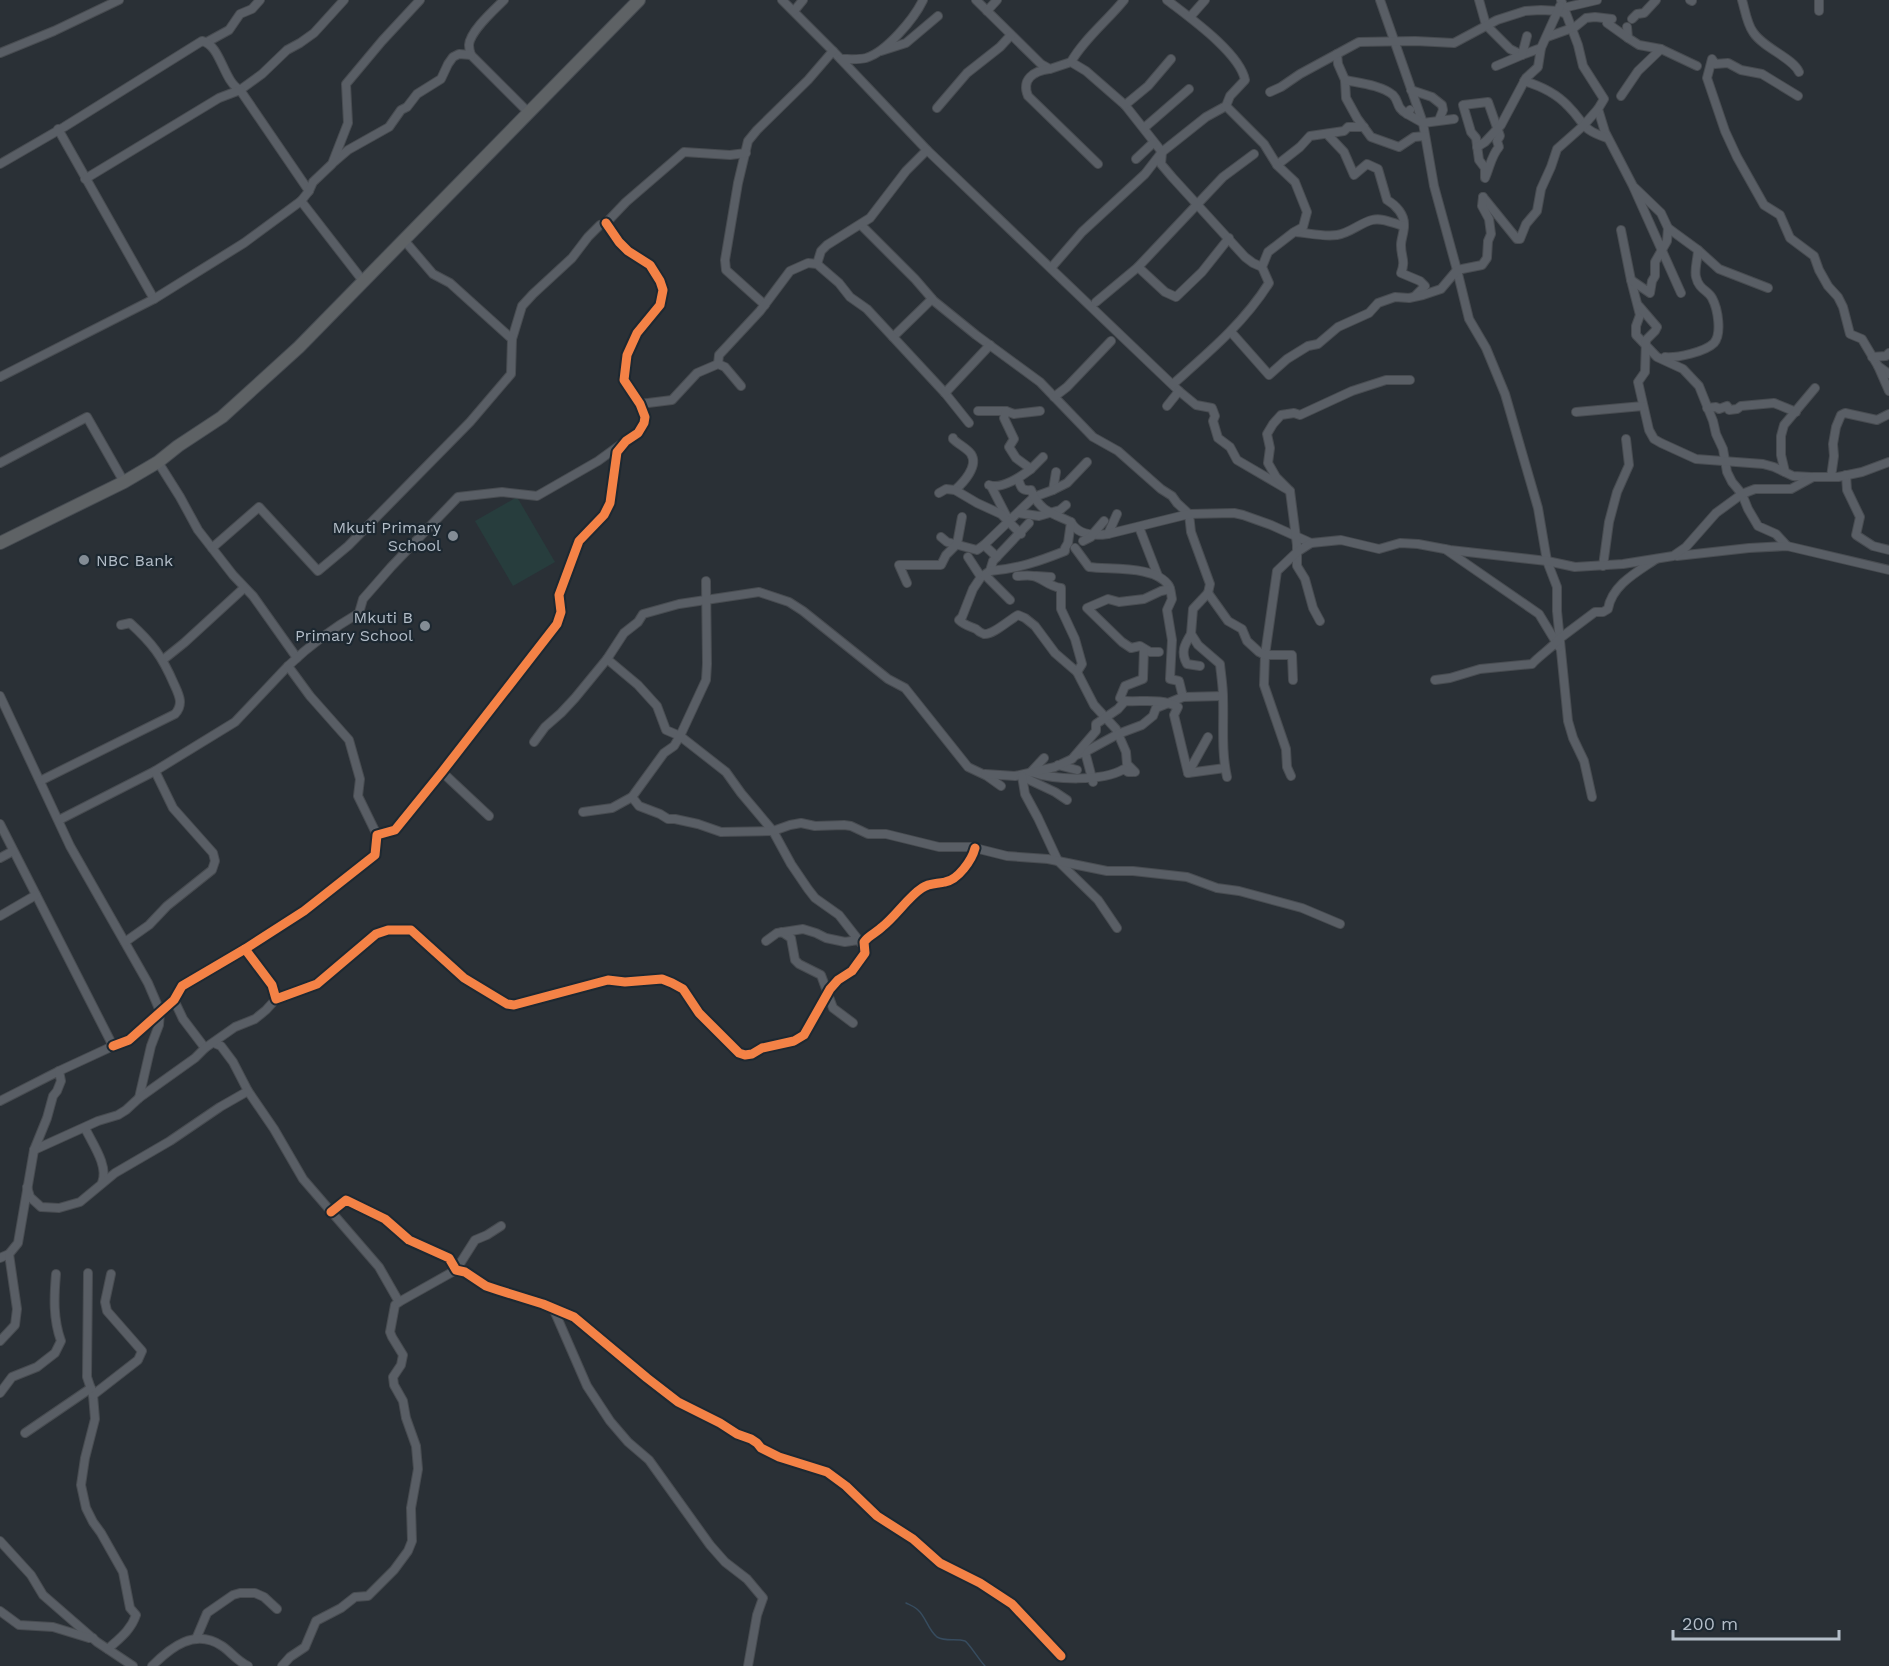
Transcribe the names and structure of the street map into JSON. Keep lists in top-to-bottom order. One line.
{"places":["Mkuti Primary School","NBC Bank","Mkuti B Primary School"],"scale_bar":"200 m"}
